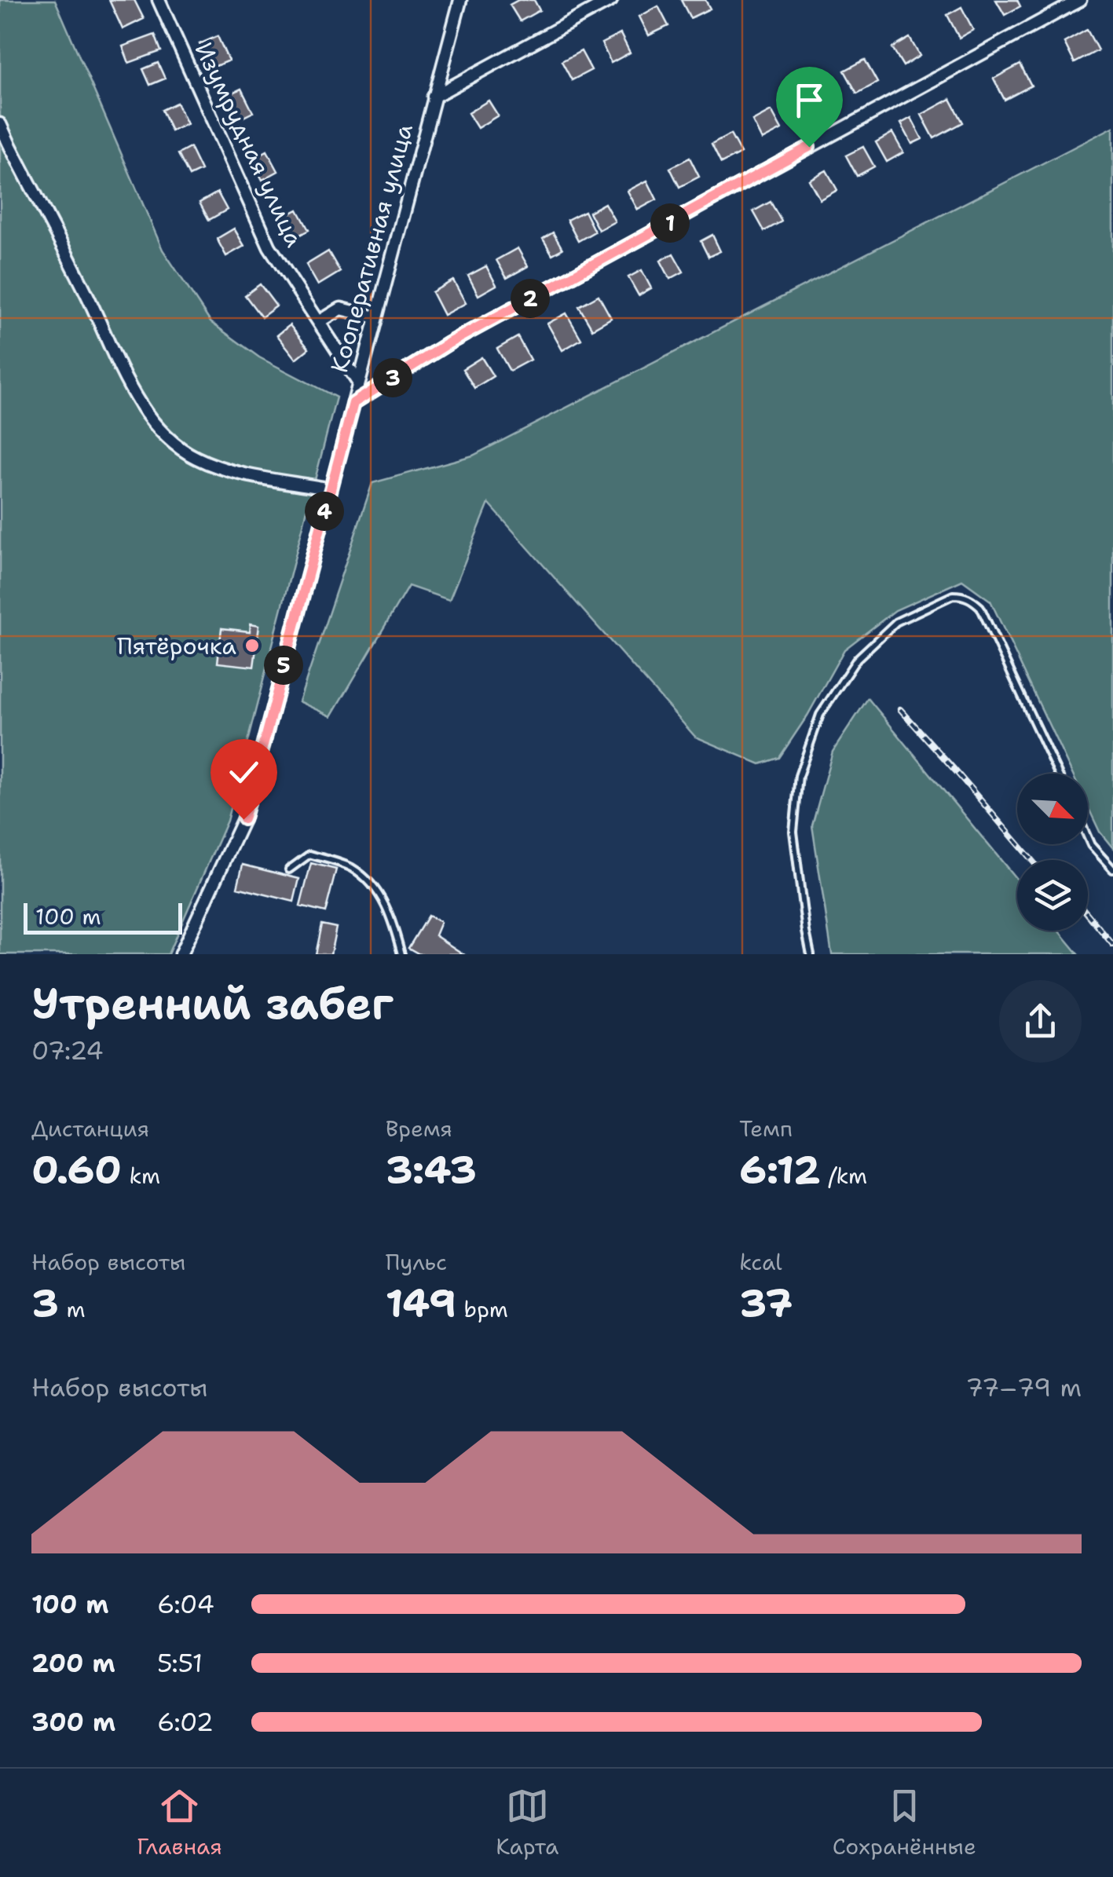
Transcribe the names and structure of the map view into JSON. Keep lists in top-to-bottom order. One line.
{"streets":{"street":["Изумрудная улица","Кооперативная улица"]},"crossings":[["Изумрудная улица","Кооперативная улица"]],"places":["Пятёрочка"],"scale_bar":"100 m","north":"bottom right","page":{"pins":["1","2","3","4","5"],"scale":"100 m","heading":["Утренний забег","07:24"],"stats":[["Дистанция","0.60 km"],["Время","3:43"],["Темп","6:12 /km"],["Набор высоты","3 m"],["Пульс","149 bpm"],["kcal","37"]],"chart":["Набор высоты","77–79 m"],"list":[{"name":"100 m","note":"6:04"},{"name":"200 m","note":"5:51"},{"name":"300 m","note":"6:02"}],"tabs":["Главная","Карта","Сохранённые"]}}
